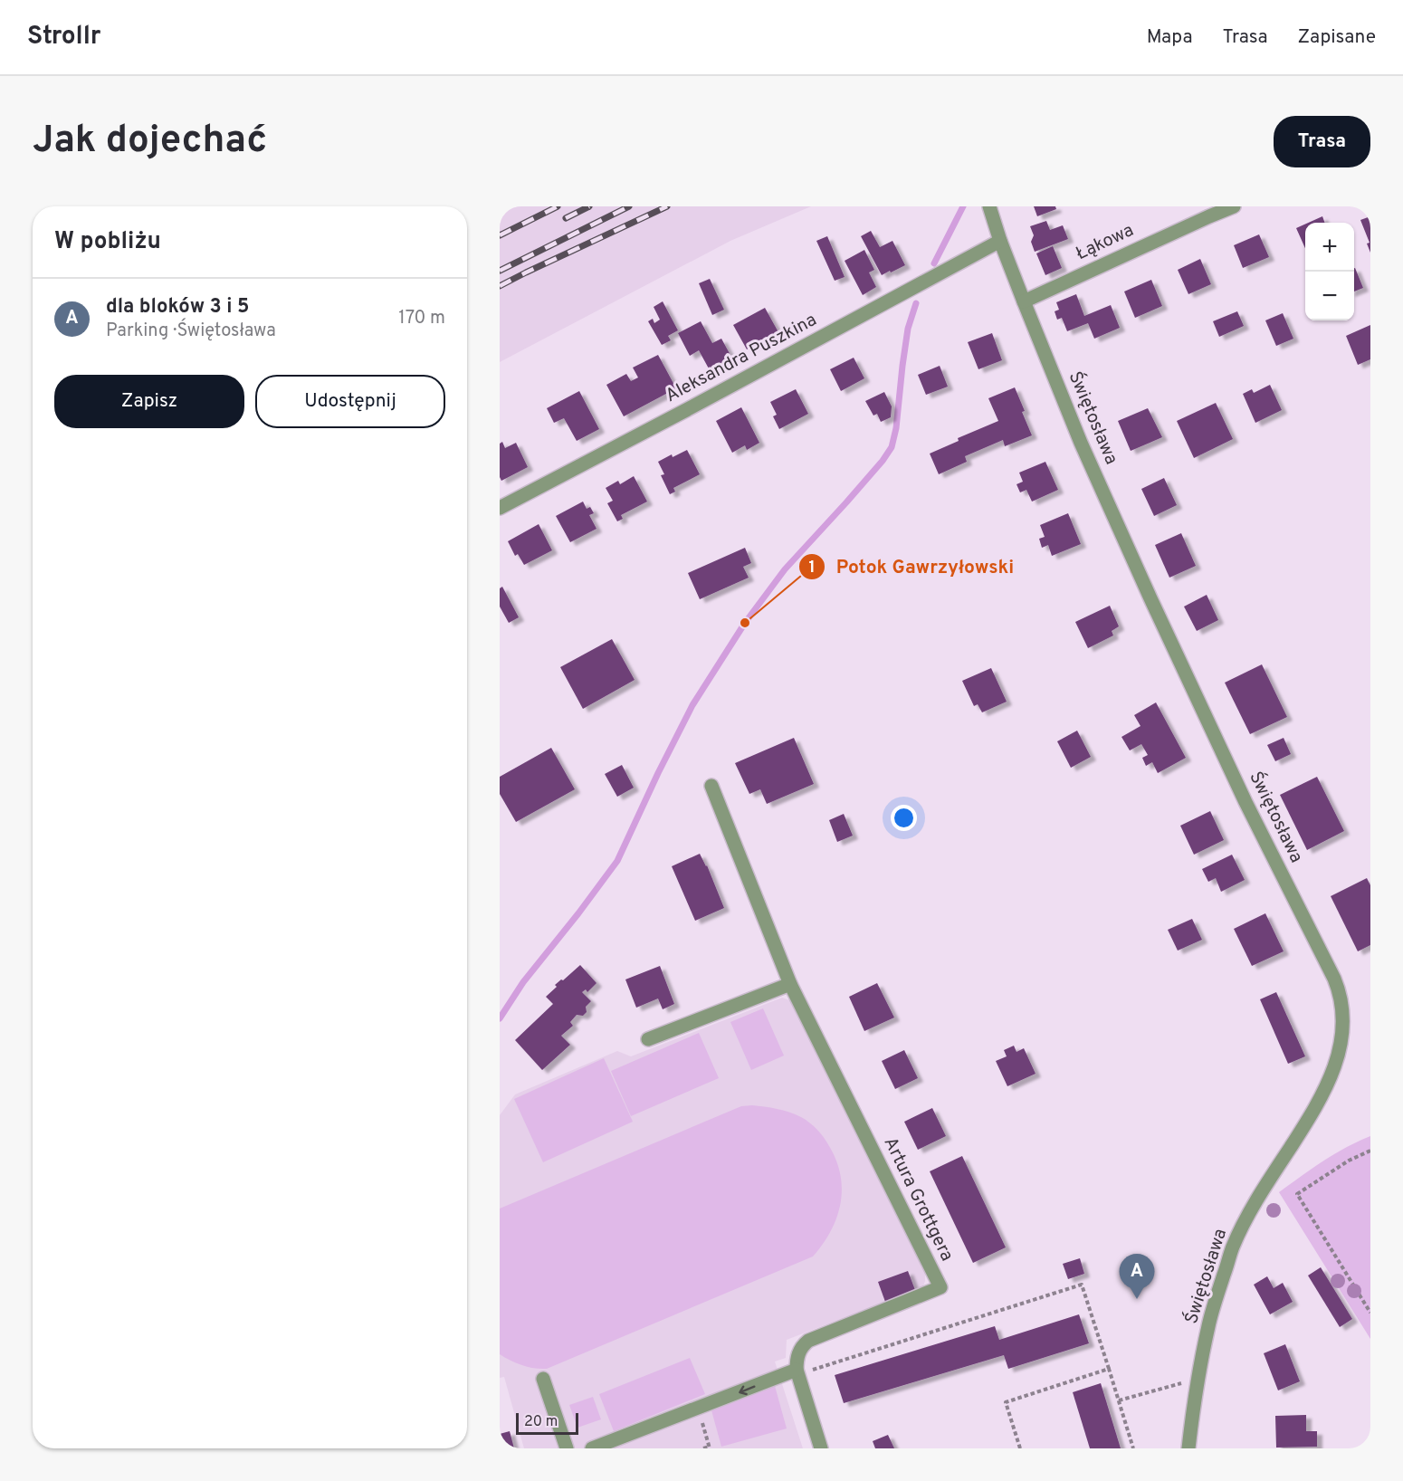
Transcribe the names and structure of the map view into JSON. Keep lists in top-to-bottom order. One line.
{"streets":{"street":["Łąkowa","Aleksandra Puszkina","Świętosława","Artura Grottgera"]},"crossings":[["Łąkowa","Świętosława"],["Aleksandra Puszkina","Świętosława"]],"places":["Potok Gawrzyłowski"],"scale_bar":"20 m","page":{"header":"Strollr","nav":["Mapa","Trasa","Zapisane"],"buttons":["Trasa",["Zapisz","Udostępnij"]],"title":"Jak dojechać","heading":"W pobliżu","map_buttons":["+","−"],"list":[{"mark":"A","name":"dla bloków 3 i 5","note":"Parking · Świętosława","value":"170 m"}],"pins":"A","scale":"20 m"}}
